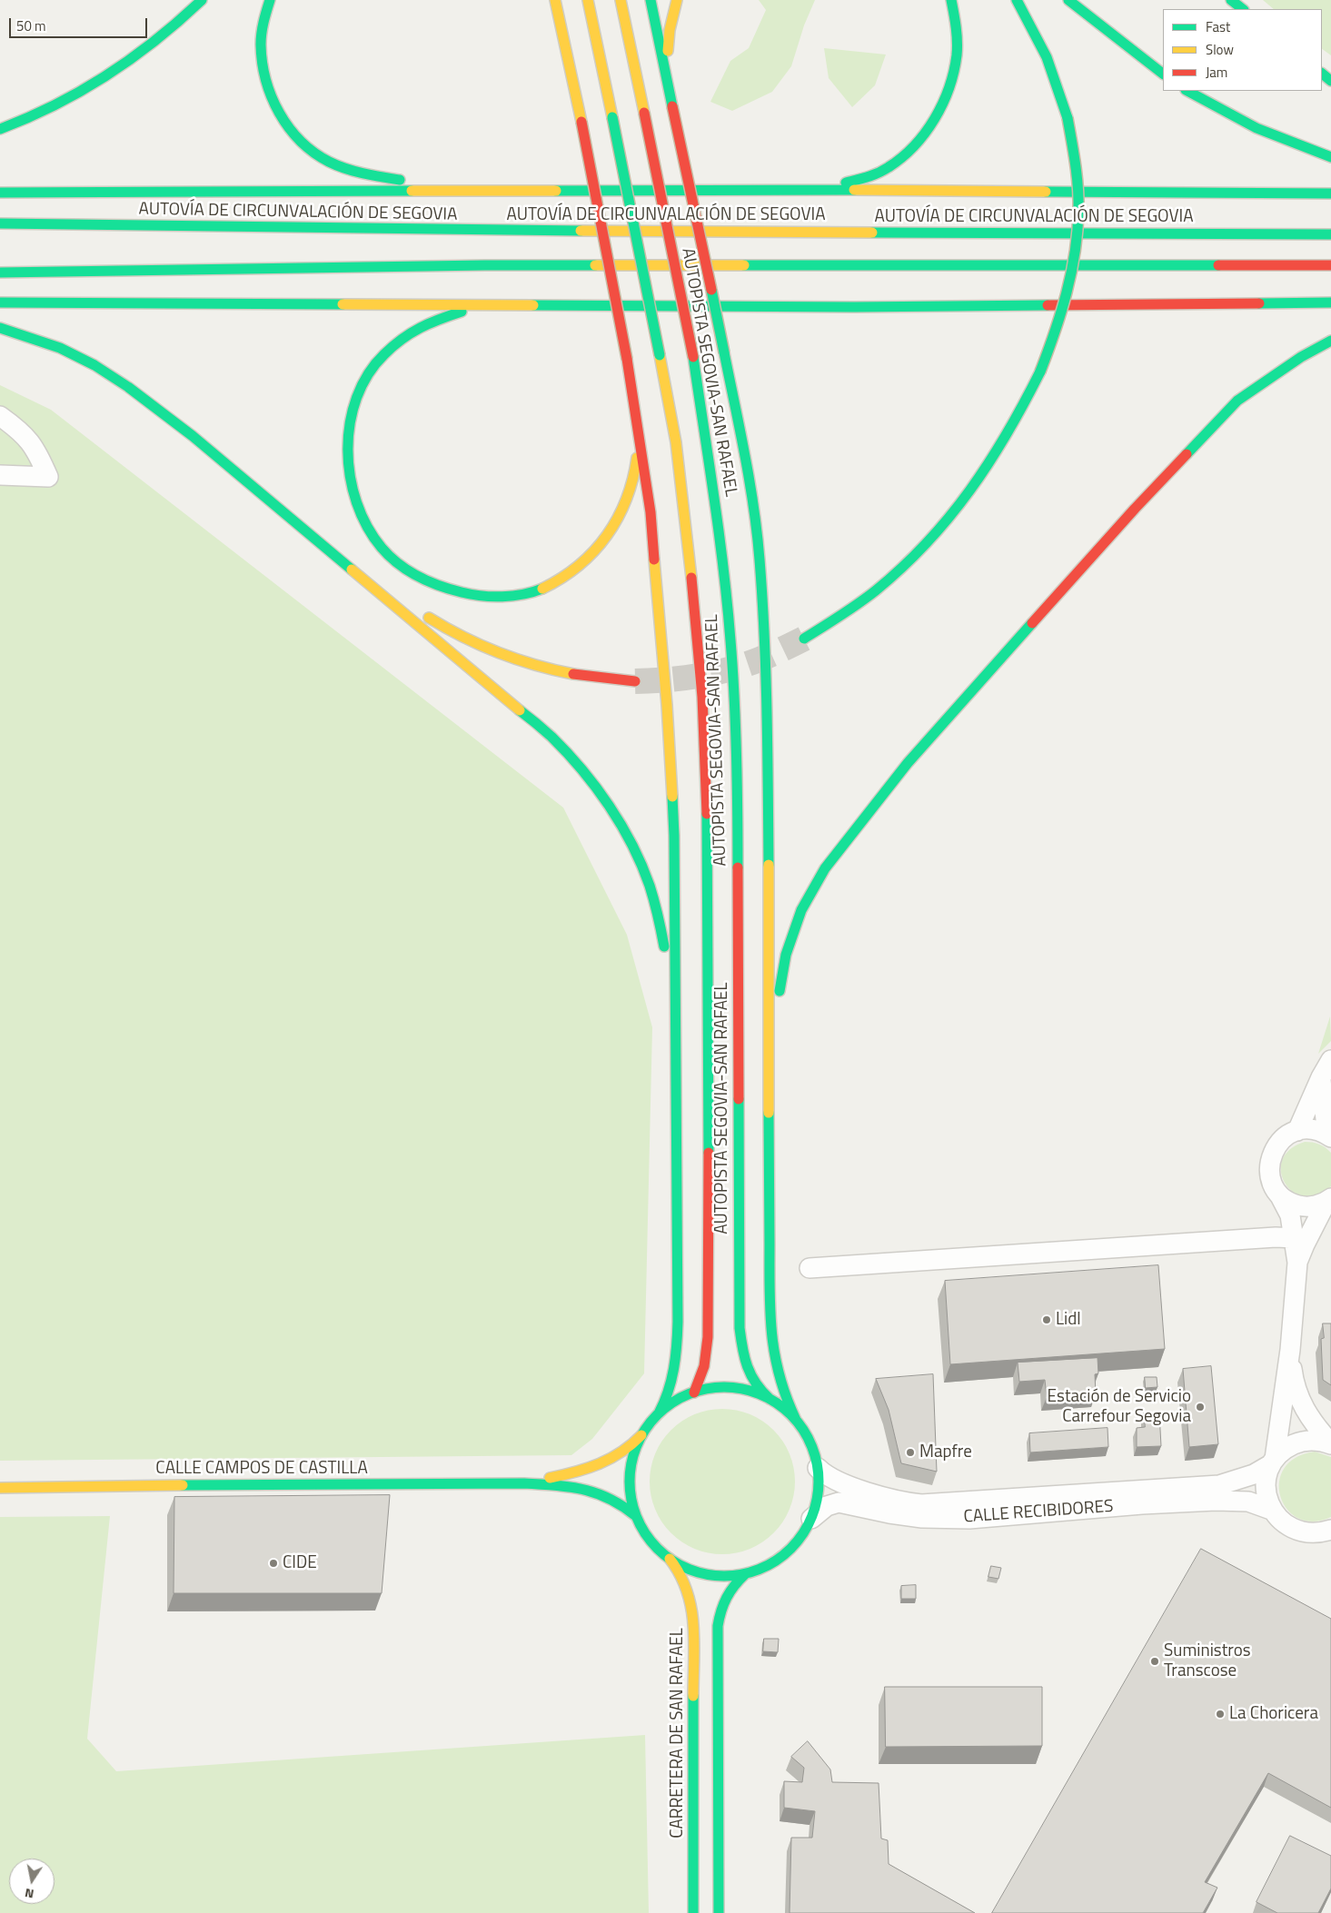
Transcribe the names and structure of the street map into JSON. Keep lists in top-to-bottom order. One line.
{"streets":{"main road":["AUTOVÍA DE CIRCUNVALACIÓN DE SEGOVIA","AUTOPISTA SEGOVIA-SAN RAFAEL","CALLE CAMPOS DE CASTILLA","CARRETERA DE SAN RAFAEL"],"street":["CALLE RECIBIDORES"]},"places":["Lidl","Estación de Servicio Carrefour Segovia","Mapfre","CIDE","Suministros Transcose","La Choricera"],"legend":["Fast","Slow","Jam"],"scale_bar":"50 m","north":"bottom"}
